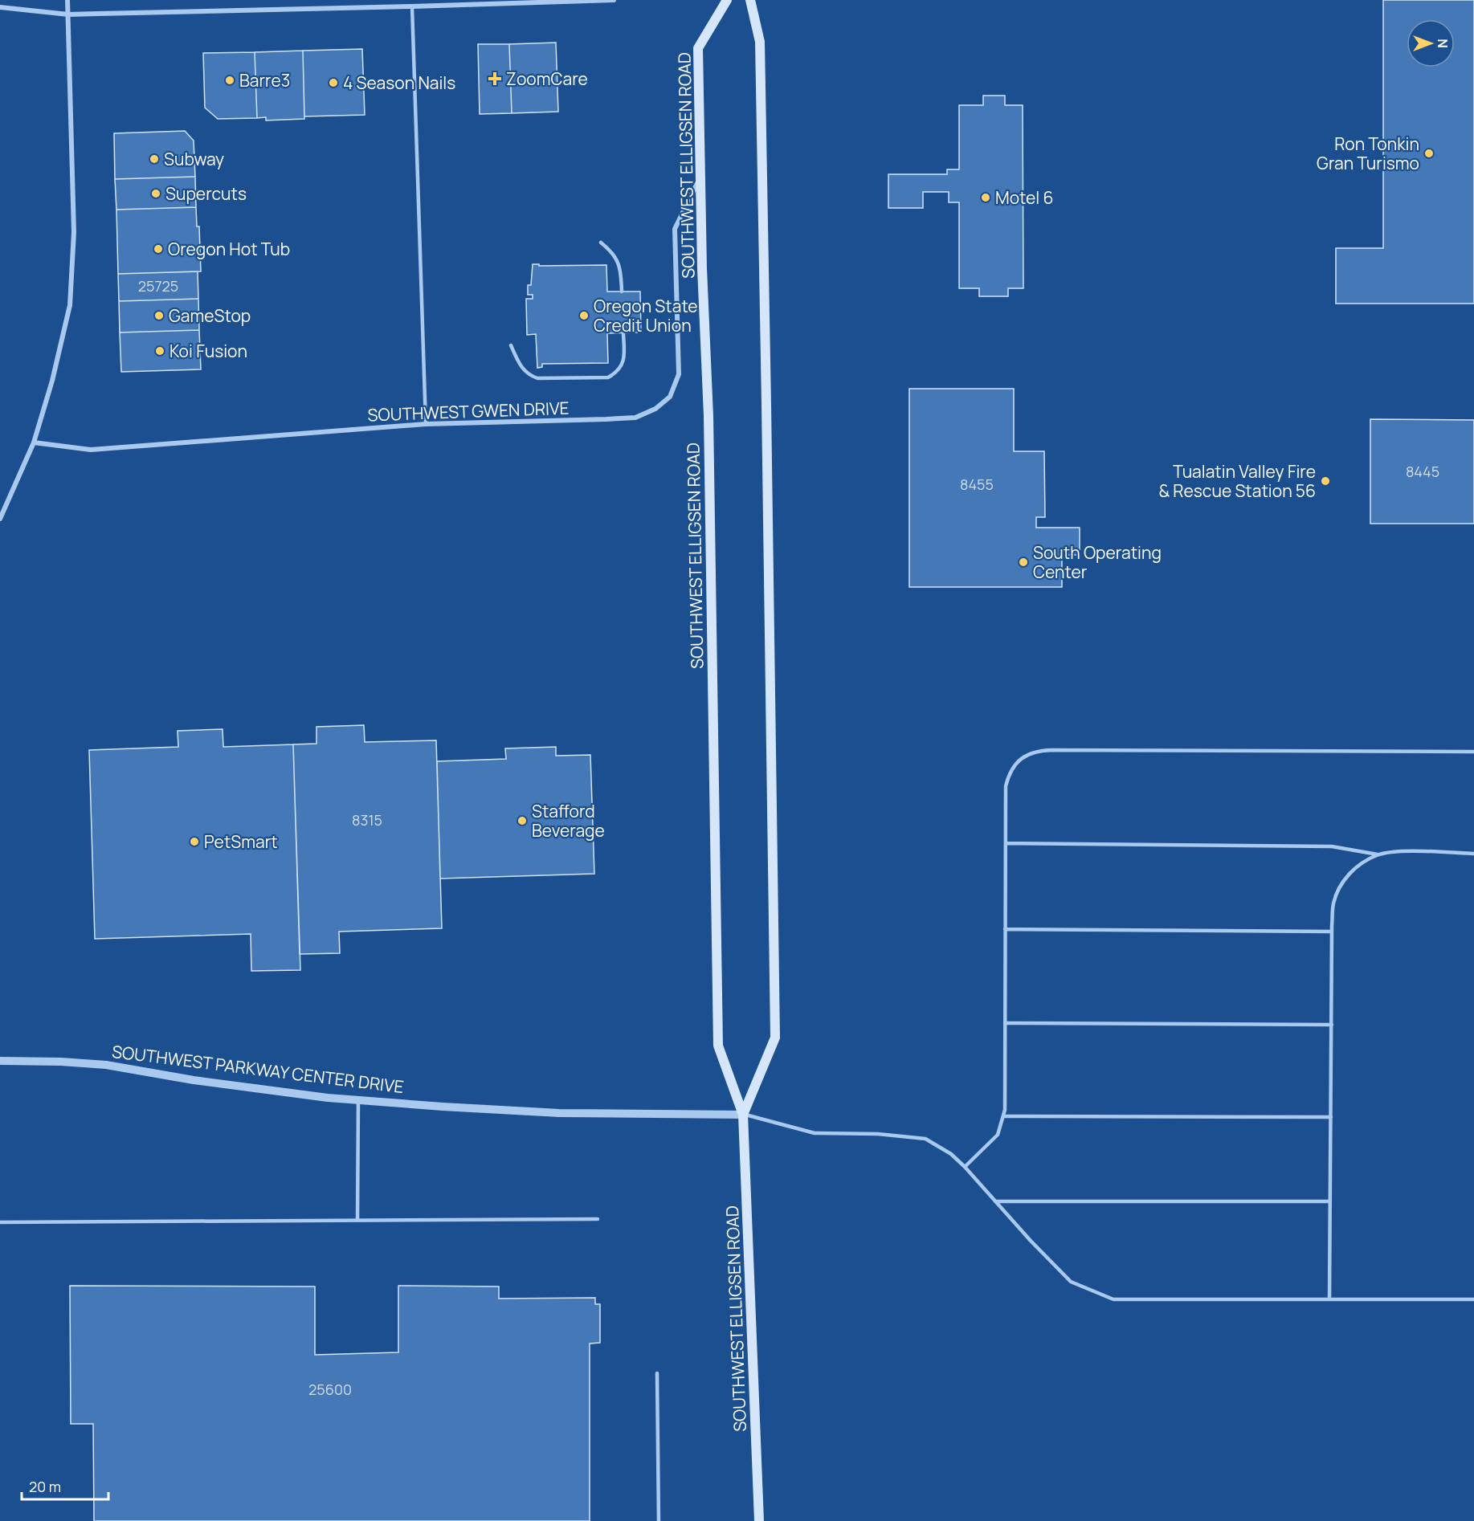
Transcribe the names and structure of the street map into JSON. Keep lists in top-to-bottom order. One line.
{"streets":{"main road":["SOUTHWEST ELLIGSEN ROAD"],"street":["SOUTHWEST GWEN DRIVE","SOUTHWEST PARKWAY CENTER DRIVE"]},"crossings":[["SOUTHWEST ELLIGSEN ROAD","SOUTHWEST GWEN DRIVE"],["SOUTHWEST ELLIGSEN ROAD","SOUTHWEST PARKWAY CENTER DRIVE"]],"places":{"health":["ZoomCare"],"other":["Barre3","4 Season Nails","Ron Tonkin Gran Turismo","Subway","Supercuts","Motel 6","Oregon Hot Tub","GameStop","Oregon State Credit Union","Koi Fusion","Tualatin Valley Fire & Rescue Station 56","South Operating Center","Stafford Beverage","PetSmart"]},"house_numbers":["25725","8445","8455","8315","25600"],"scale_bar":"20 m","north":"right"}
